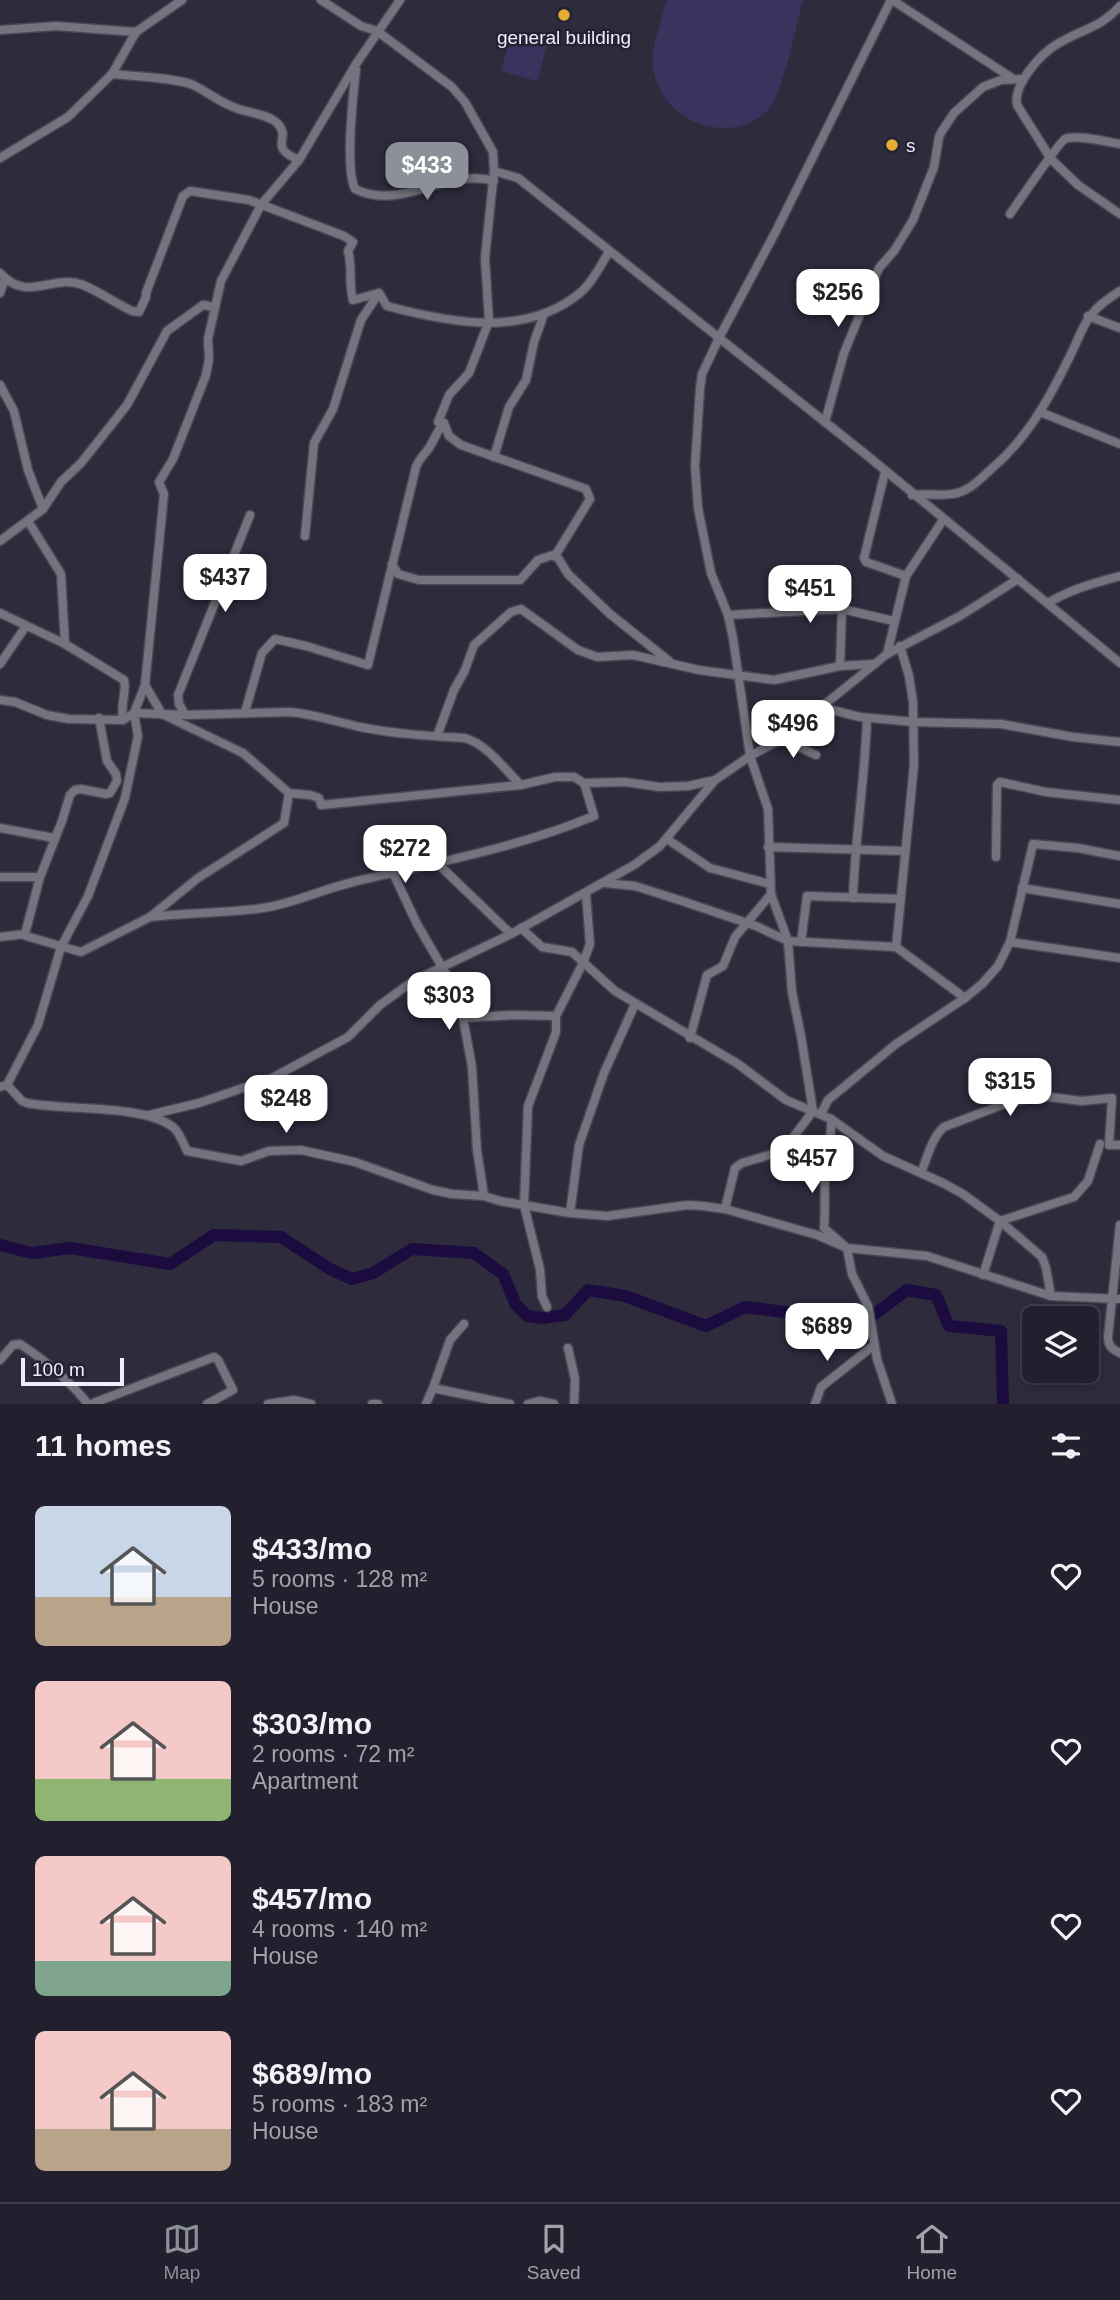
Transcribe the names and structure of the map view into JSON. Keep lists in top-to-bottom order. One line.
{"places":["general building","s"],"scale_bar":"100 m","page":{"price":["$433","$256","$437","$451","$496","$272","$303","$315","$248","$457","$689"],"scale":"100 m","heading":"11 homes","list":[{"name":"$433/mo","note":"5 rooms · 128 m² · House"},{"name":"$303/mo","note":"2 rooms · 72 m² · Apartment"},{"name":"$457/mo","note":"4 rooms · 140 m² · House"},{"name":"$689/mo","note":"5 rooms · 183 m² · House"}],"tabs":["Map","Saved","Home"]}}
